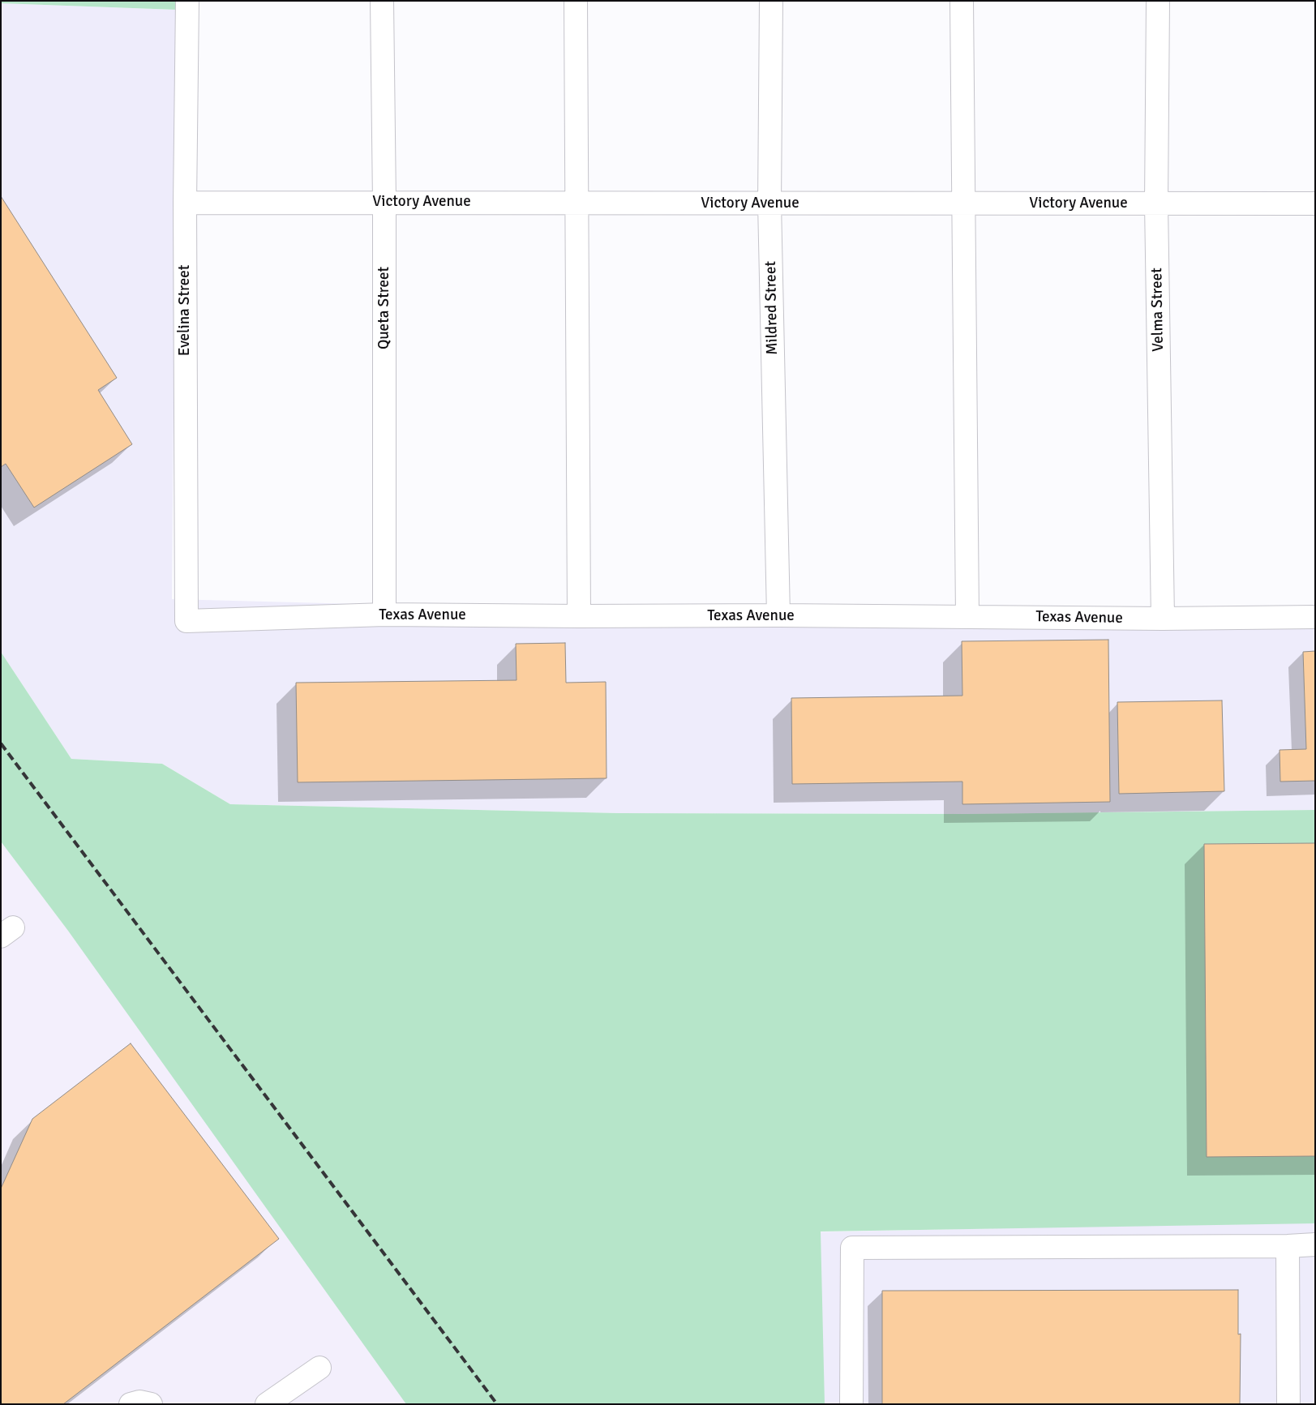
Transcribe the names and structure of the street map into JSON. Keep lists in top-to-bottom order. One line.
{"streets":{"street":["Victory Avenue","Queta Street","Mildred Street","Velma Street","Evelina Street","Texas Avenue"]},"crossings":[["Victory Avenue","Queta Street"],["Victory Avenue","Mildred Street"],["Victory Avenue","Velma Street"],["Victory Avenue","Evelina Street"],["Queta Street","Texas Avenue"],["Mildred Street","Texas Avenue"],["Velma Street","Texas Avenue"],["Evelina Street","Texas Avenue"]]}
